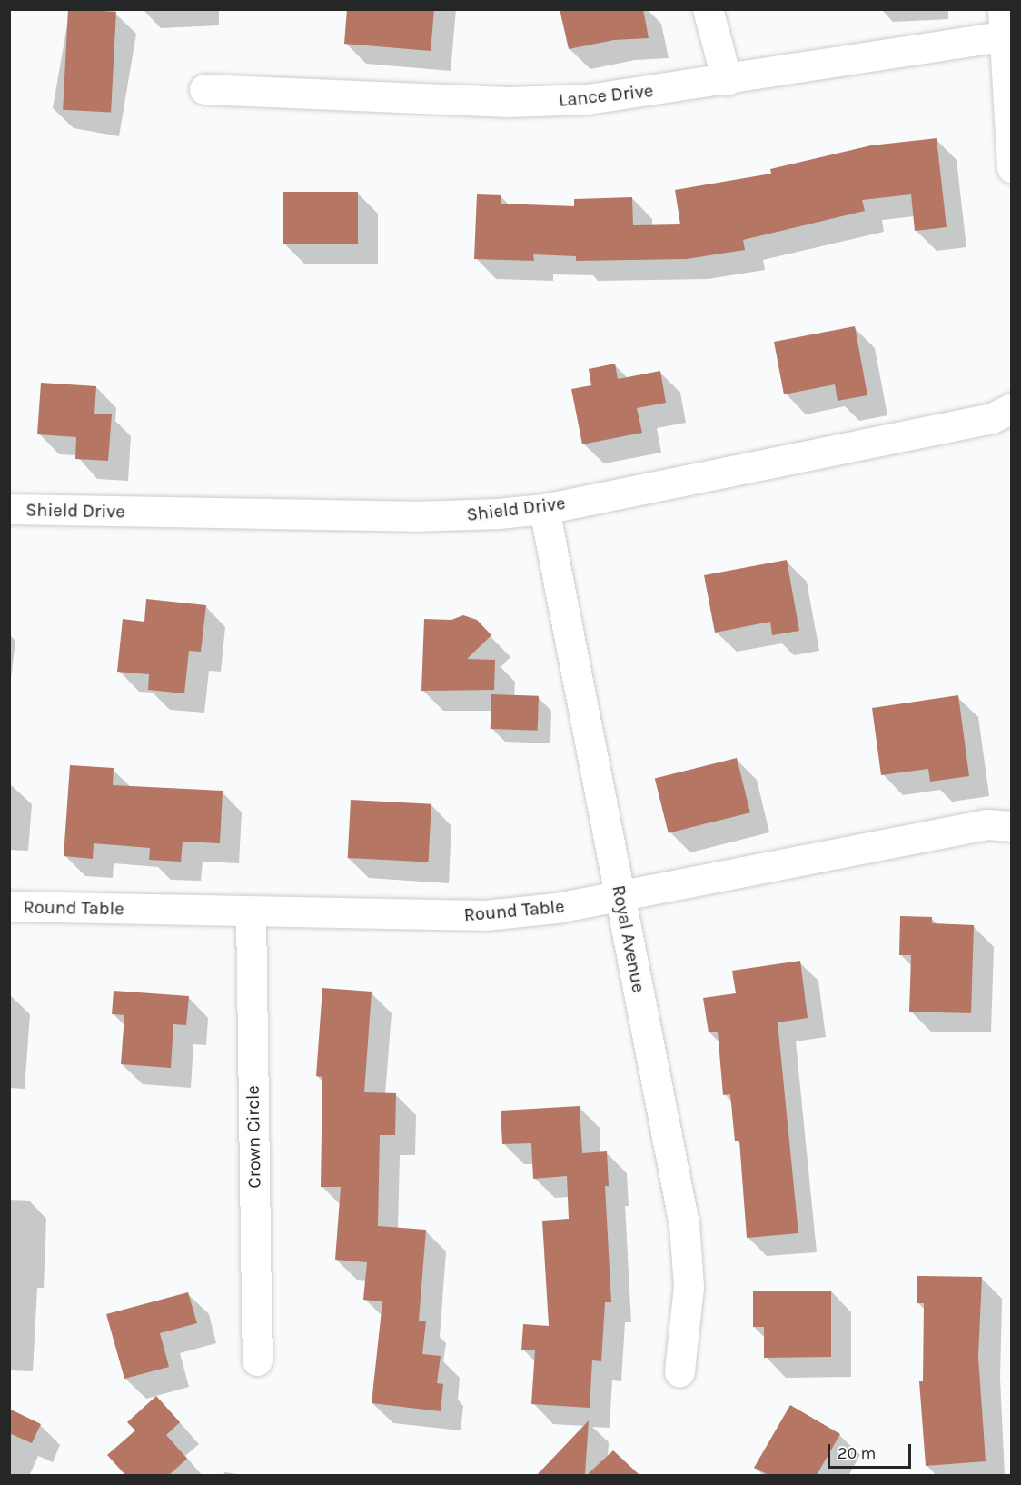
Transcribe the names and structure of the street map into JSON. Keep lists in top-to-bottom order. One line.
{"streets":{"street":["Lance Drive","Shield Drive","Round Table","Royal Avenue","Crown Circle"]},"crossings":[["Shield Drive","Royal Avenue"],["Round Table","Royal Avenue"],["Round Table","Crown Circle"]],"scale_bar":"20 m"}
